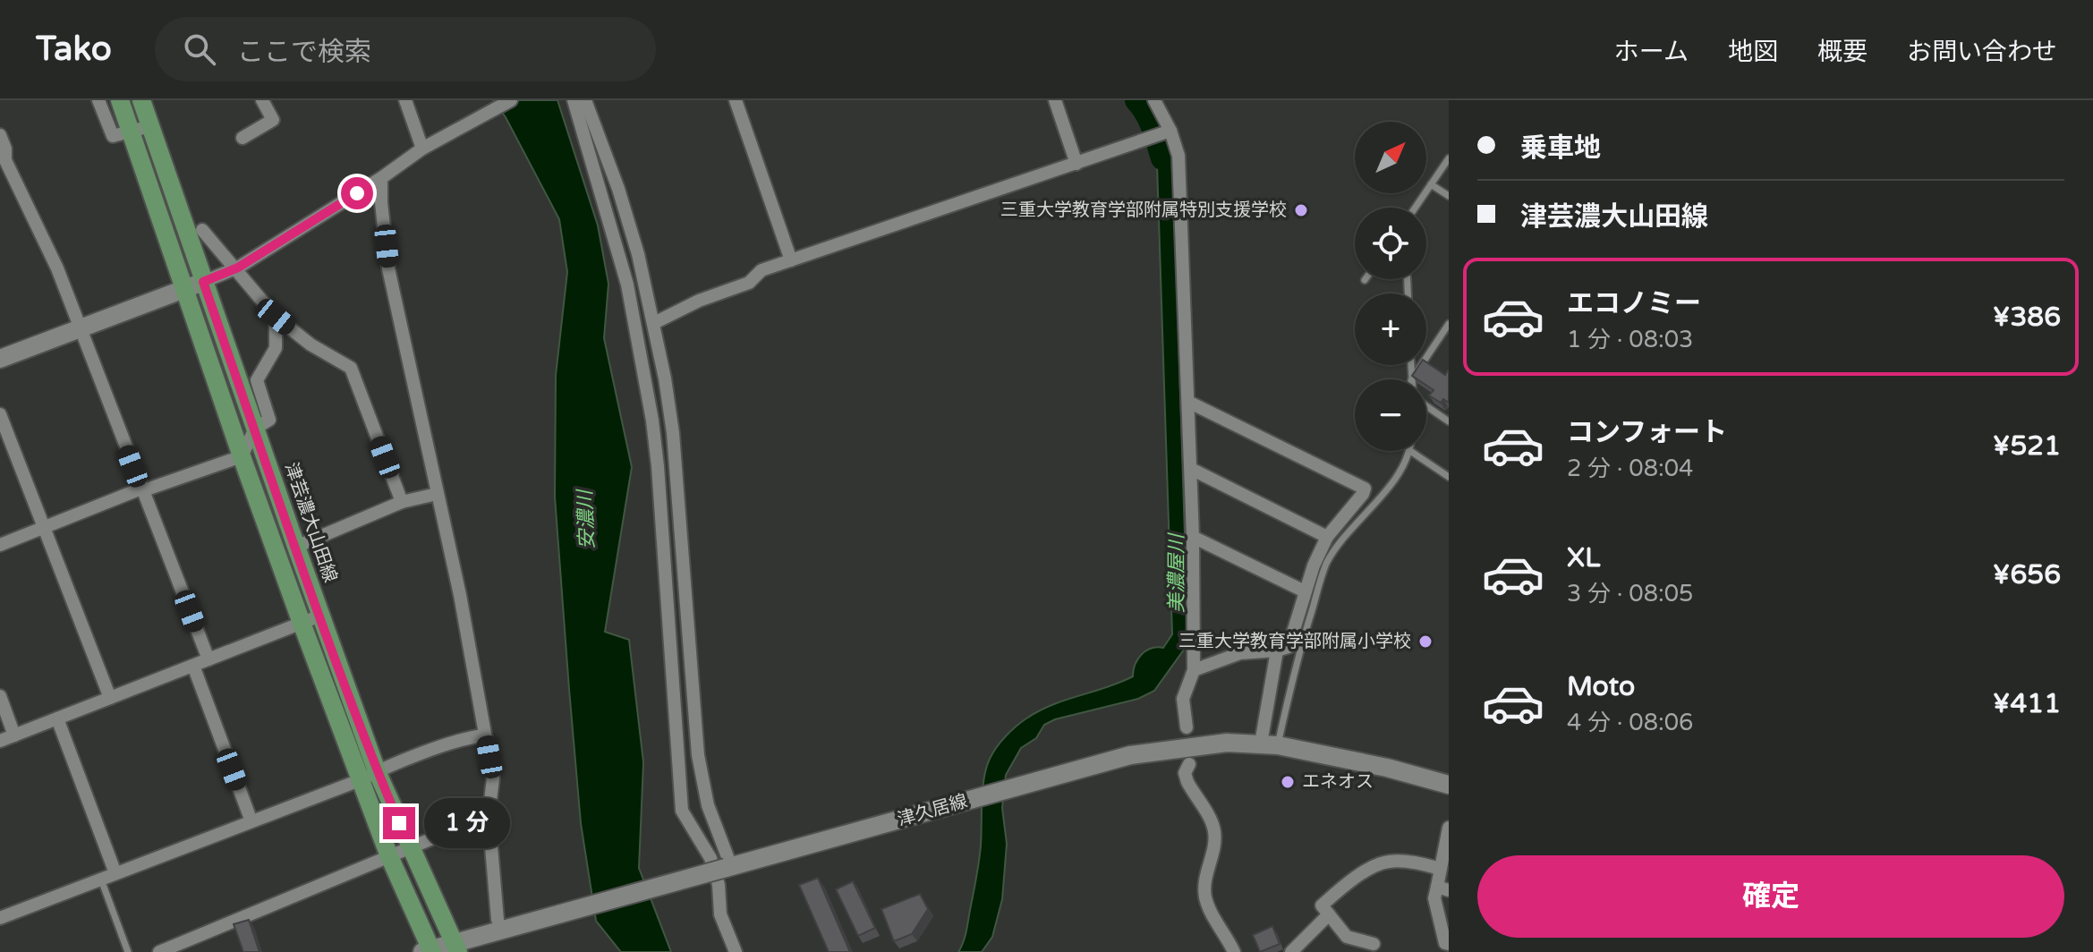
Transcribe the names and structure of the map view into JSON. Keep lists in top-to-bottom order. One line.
{"streets":{"main road":["津芸濃大山田線","津久居線"]},"crossings":[["津芸濃大山田線","津久居線"]],"water":["安濃川","美濃屋川"],"places":["三重大学教育学部附属特別支援学校","三重大学教育学部附属小学校","エネオス"],"north":"top right","page":{"header":"Tako","search":"ここで検索","nav":["ホーム","地図","概要","お問い合わせ"],"banner":["乗車地","津芸濃大山田線"],"map_buttons":["+","−"],"list":[{"name":"エコノミー","note":"1 分 · 08:03","value":"¥386"},{"name":"コンフォート","note":"2 分 · 08:04","value":"¥521"},{"name":"XL","note":"3 分 · 08:05","value":"¥656"},{"name":"Moto","note":"4 分 · 08:06","value":"¥411"}],"bubble":"1 分","buttons":"確定"}}
